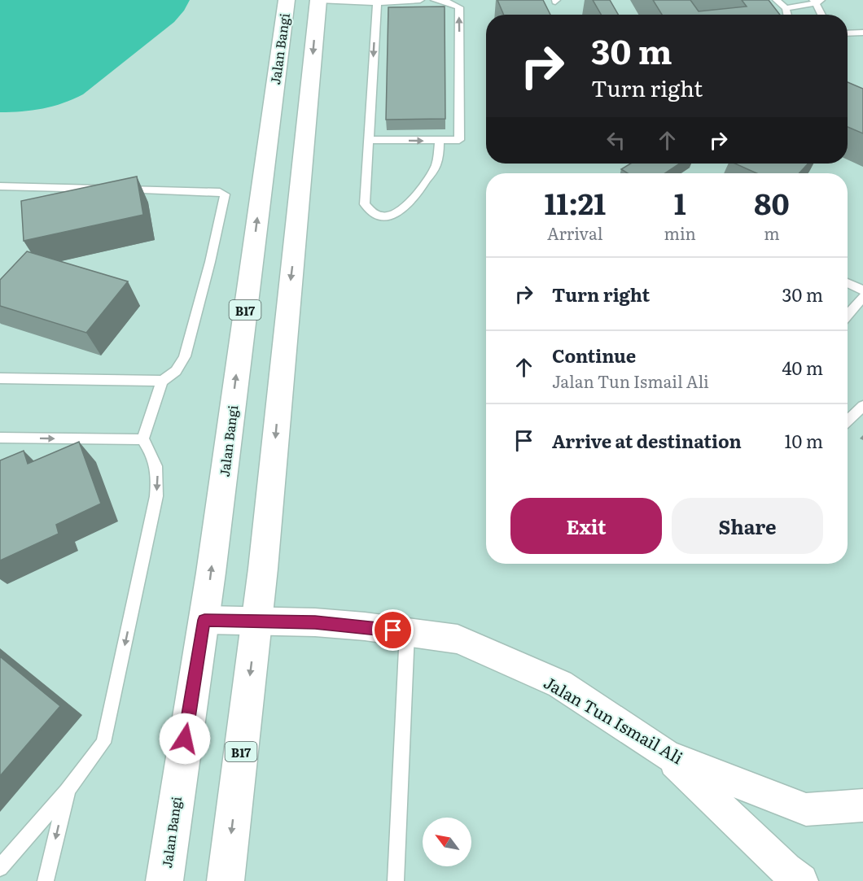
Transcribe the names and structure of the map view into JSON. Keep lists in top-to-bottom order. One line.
{"streets":{"main road":["Jalan Bangi","B17"],"street":["Jalan Tun Ismail Ali"]},"crossings":[["Jalan Bangi","Jalan Tun Ismail Ali"],["B17","Jalan Tun Ismail Ali"]],"north":"top left","page":{"turn":["30 m","Turn right"],"eta":["11:21","Arrival","1","min","80","m"],"list":[{"name":"Turn right","value":"30 m"},{"name":"Continue","note":"Jalan Tun Ismail Ali","value":"40 m"},{"name":"Arrive at destination","value":"10 m"}],"buttons":["Exit","Share"]}}
